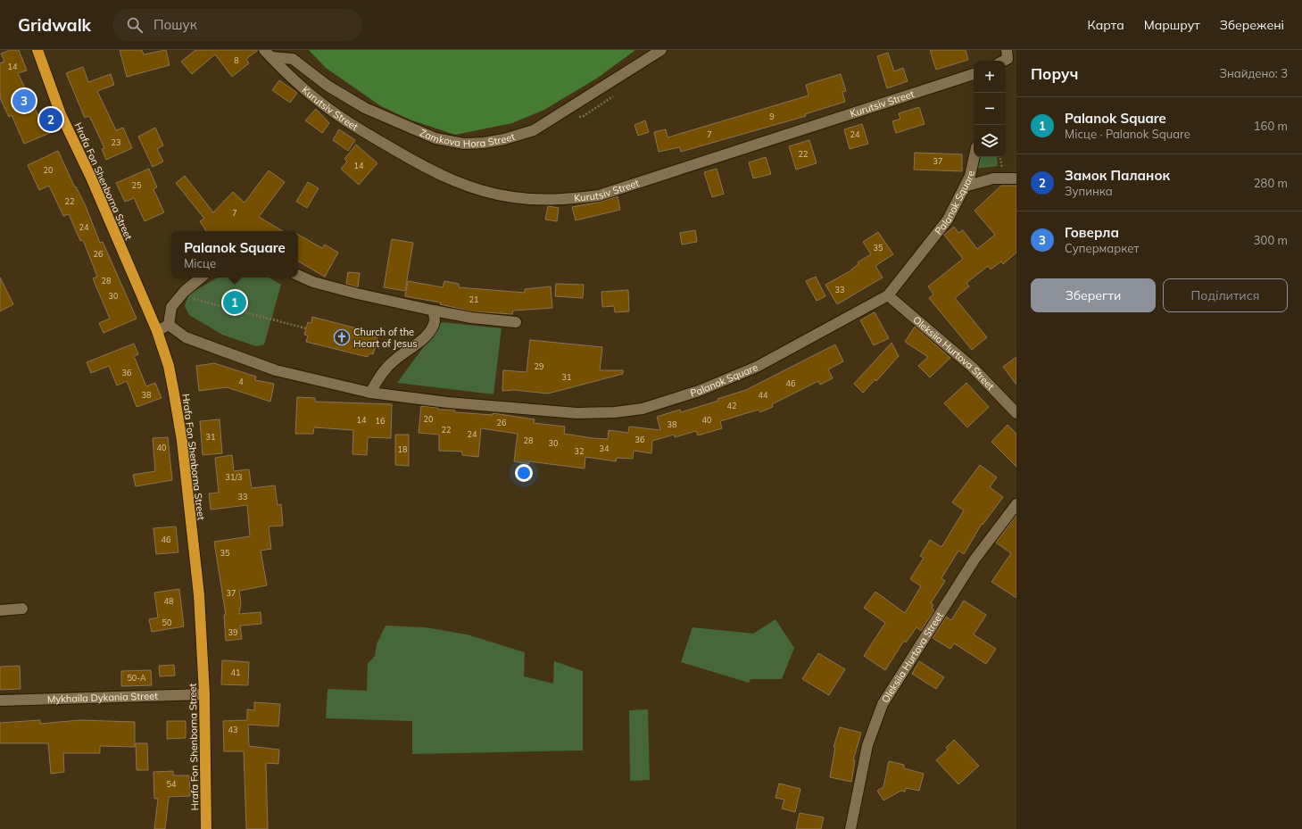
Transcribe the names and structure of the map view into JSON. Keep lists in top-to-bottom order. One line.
{"streets":{"highway":["Hrafa Fon Shenborna Street"],"street":["Kurutsiv Street","Zamkova Hora Street","Palanok Square","Oleksiia Hurtova Street","Mykhaila Dykania Street"]},"crossings":[["Kurutsiv Street","Zamkova Hora Street"],["Hrafa Fon Shenborna Street","Mykhaila Dykania Street"],["Palanok Square","Oleksiia Hurtova Street"]],"places":{"church":["Church of the Heart of Jesus"]},"house_numbers":["8","14","9","7","24","23","22","37","14","20","25","22","7","24","35","26","28","33","30","21","29","36","31","4","46","38","44","42","20","14","40","16","26","38","22","24","31","36","28","30","40","34","18","32","31/3","33","46","35","37","48","50","39","41","50-А","43","54"],"page":{"header":"Gridwalk","search":"Пошук","nav":["Карта","Маршрут","Збережені"],"heading":["Поруч","Знайдено: 3"],"map_buttons":["+","−"],"pins":["3","2","1"],"list":[{"mark":"1","name":"Palanok Square","note":"Місце · Palanok Square","value":"160 m"},{"mark":"2","name":"Замок Паланок","note":"Зупинка","value":"280 m"},{"mark":"3","name":"Говерла","note":"Супермаркет","value":"300 m"}],"popup":["Palanok Square","Місце"],"buttons":["Зберегти","Поділитися"]}}
